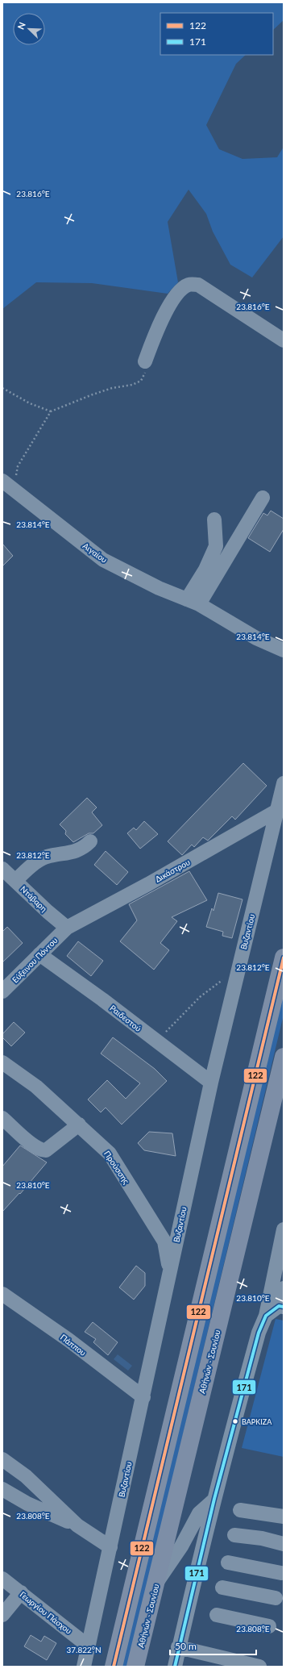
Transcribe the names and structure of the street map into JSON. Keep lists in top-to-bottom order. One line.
{"streets":{"main road":["Αθήνών - Σουνίου"],"street":["Αιγαίου","Δικάστρου","Ντάβαρη","Βυζαντίου","Εύξεινου Πόντου","Ραιδεστού","Προύσσης","Πάππου","Γεωργίου Πάσχου"]},"crossings":[["Δικάστρου","Ντάβαρη"],["Δικάστρου","Βυζαντίου"],["Δικάστρου","Εύξεινου Πόντου"],["Ντάβαρη","Εύξεινου Πόντου"],["Βυζαντίου","Ραιδεστού"],["Βυζαντίου","Προύσσης"],["Βυζαντίου","Πάππου"],["Βυζαντίου","Γεωργίου Πάσχου"],["Εύξεινου Πόντου","Ραιδεστού"]],"places":["ΒΑΡΚΙΖΑ"],"lines":["transit line 122","transit line 171"],"legend":["122","171"],"scale_bar":"50 m","north":"top left","coordinates":["23.816°E","23.814°E","23.812°E","23.810°E","23.808°E","37.822°N"]}
